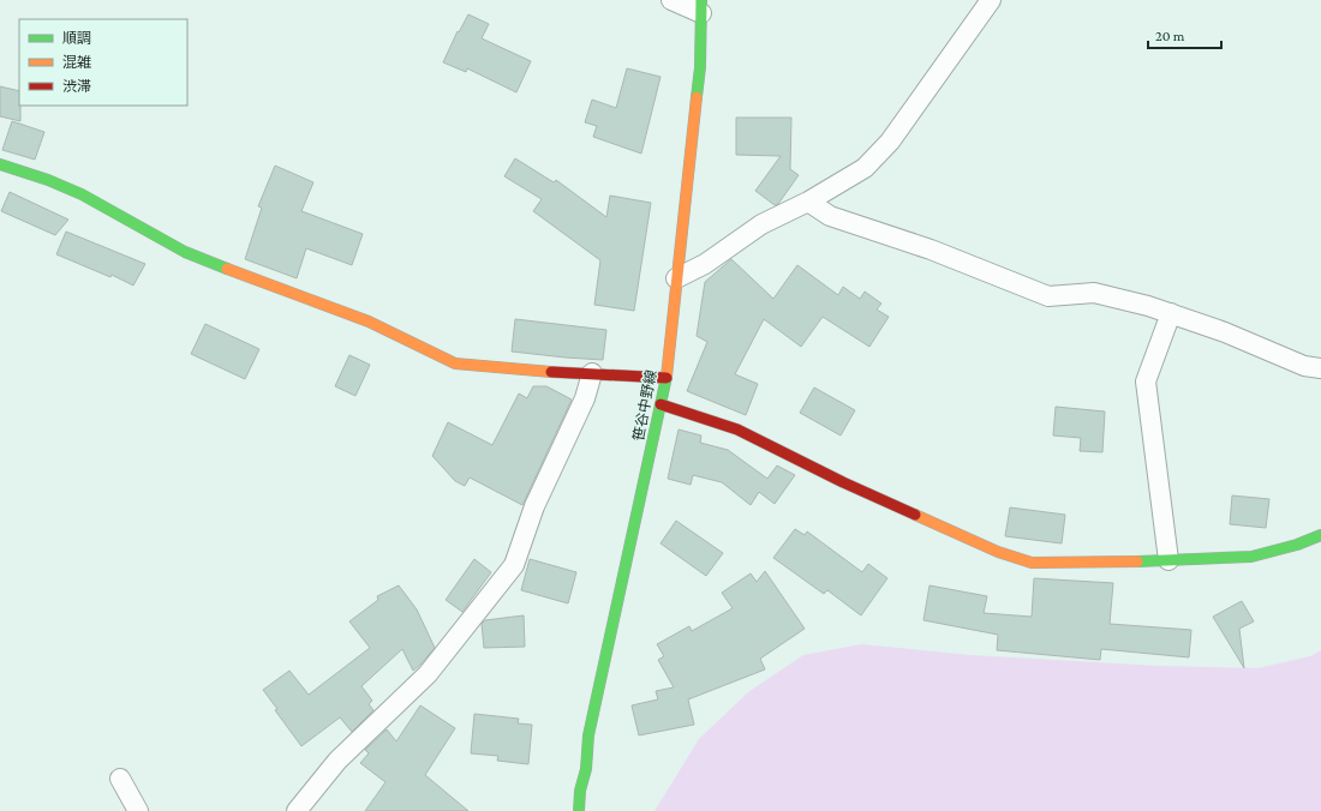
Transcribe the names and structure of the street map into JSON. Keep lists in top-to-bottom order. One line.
{"streets":{"street":["笹谷中野線"]},"legend":["順調","混雑","渋滞"],"scale_bar":"20 m"}
